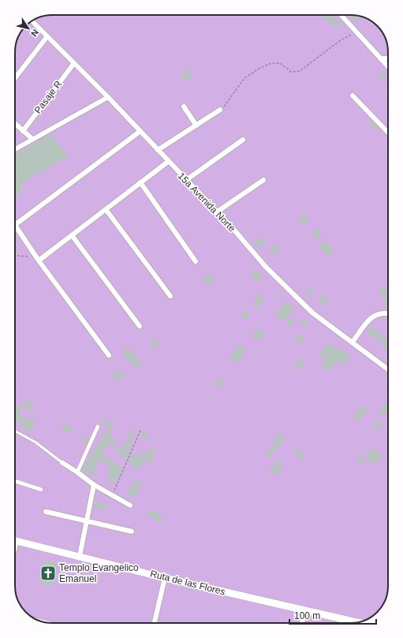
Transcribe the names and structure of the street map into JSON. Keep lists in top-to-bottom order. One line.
{"streets":{"main road":["Ruta de las Flores"],"street":["Pasaje R","15a Avenida Norte"]},"crossings":[["Pasaje R","15a Avenida Norte"]],"places":{"church":["Templo Evangelico Emanuel"]},"scale_bar":"100 m","north":"bottom right"}
